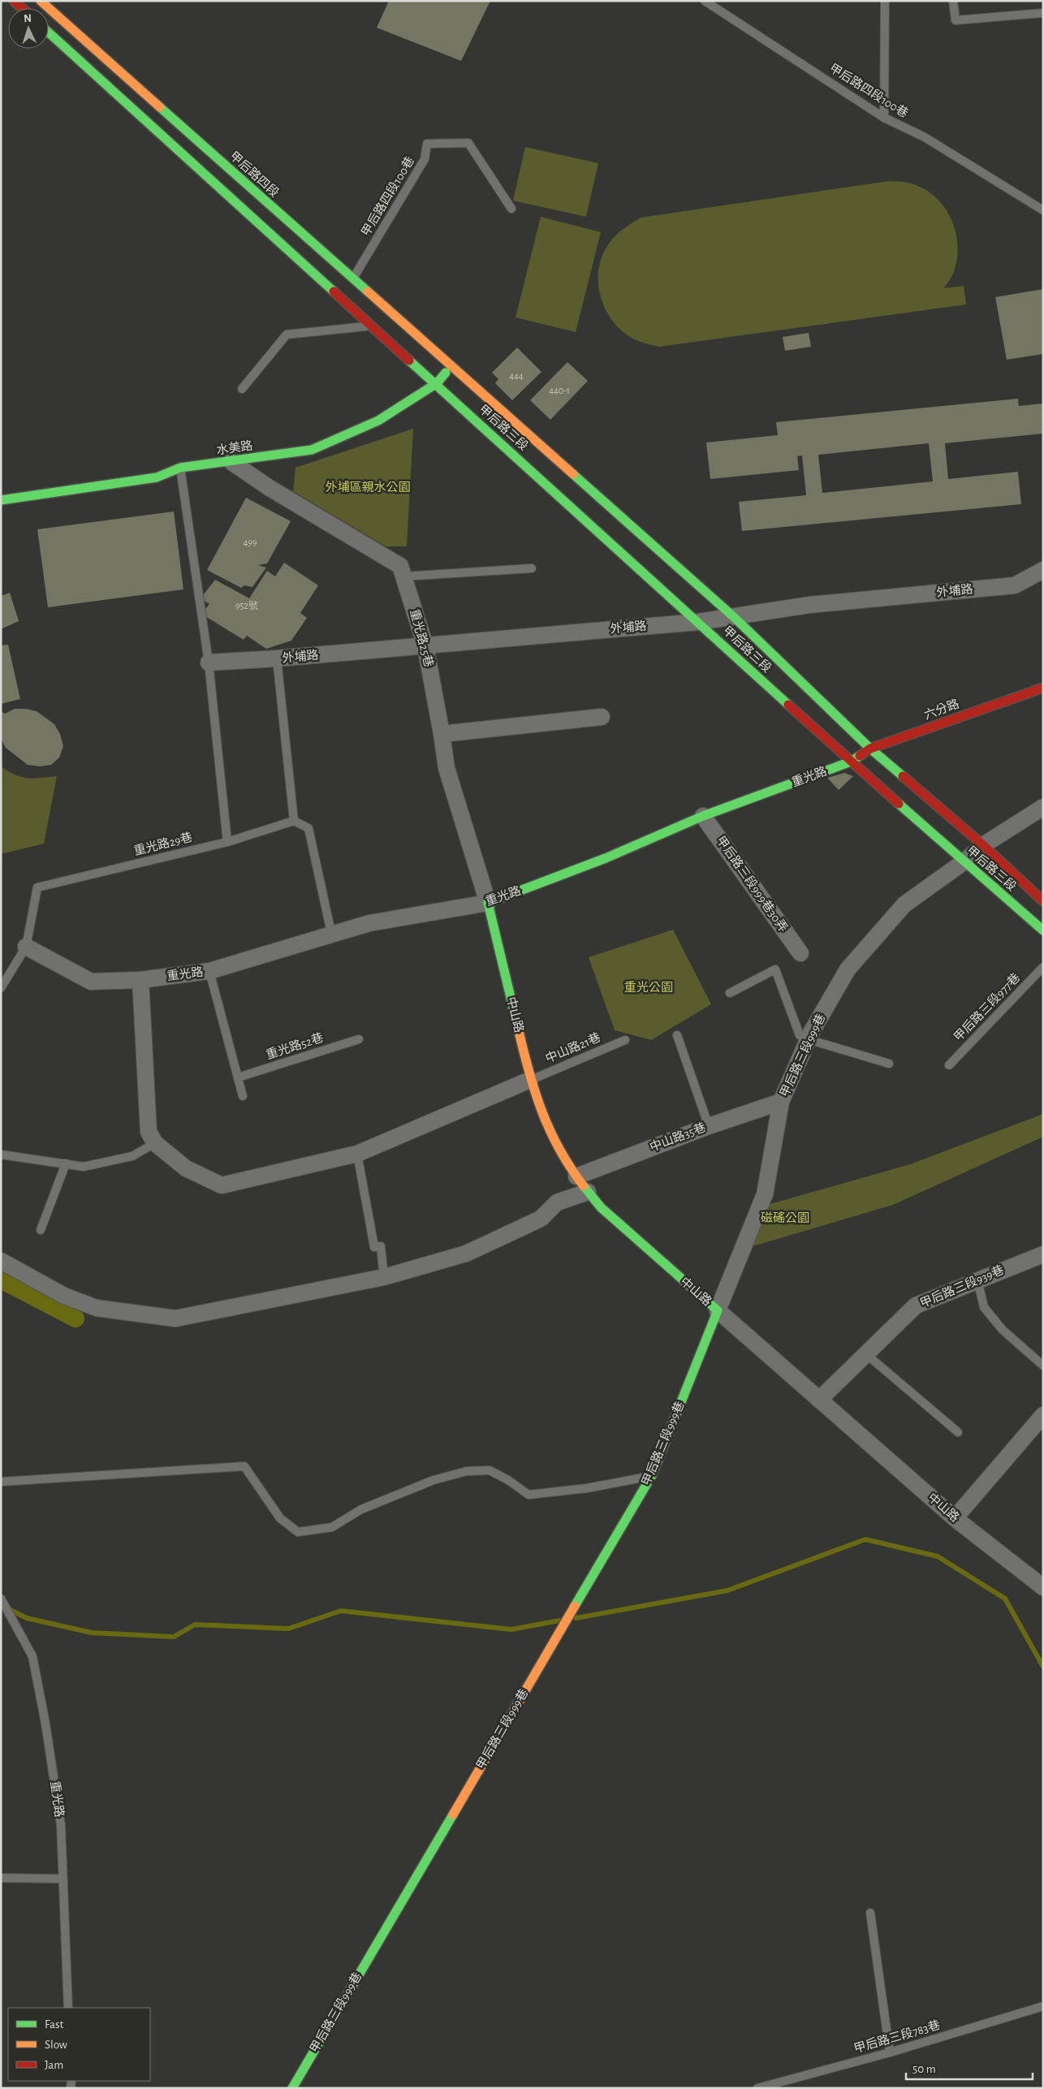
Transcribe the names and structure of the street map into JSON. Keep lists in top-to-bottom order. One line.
{"streets":{"street":["甲后路四段","甲后路三段","水美路","外埔路","重光路25巷","六分路","重光路","甲后路三段999巷30弄","中山路","甲后路三段999巷","中山路35巷","甲后路三段939巷"],"lane":["甲后路四段100巷","重光路29巷","甲后路三段977巷","重光路52巷","中山路21巷","甲后路三段783巷"]},"crossings":[["甲后路四段100巷","甲后路四段"],["甲后路四段","甲后路三段"],["甲后路四段","水美路"],["甲后路三段","水美路"],["甲后路三段","外埔路"],["甲后路三段","六分路"],["甲后路三段","重光路"],["甲后路三段","甲后路三段999巷"],["水美路","重光路25巷"],["外埔路","重光路25巷"],["重光路25巷","重光路"],["重光路25巷","中山路"],["六分路","重光路"],["重光路","重光路29巷"],["重光路","甲后路三段999巷30弄"],["重光路","中山路"],["中山路","中山路21巷"],["中山路","甲后路三段999巷"],["中山路","中山路35巷"],["中山路","甲后路三段939巷"],["甲后路三段999巷","中山路35巷"]],"parks":["外埔區親水公園","重光公園","磁磘公園"],"house_numbers":["444","440-1","499","952號"],"legend":["Fast","Slow","Jam"],"scale_bar":"50 m","north":"top"}
